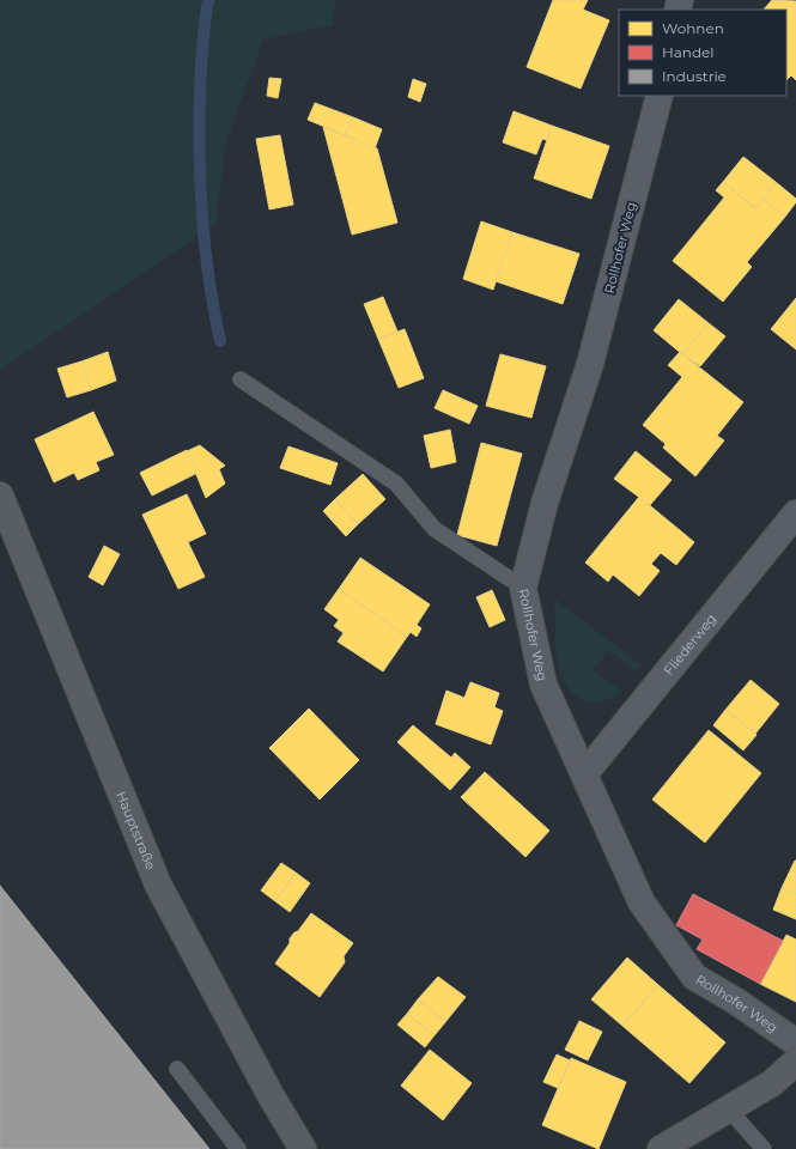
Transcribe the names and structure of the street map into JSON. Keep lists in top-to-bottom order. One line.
{"streets":{"main road":["Hauptstraße"],"street":["Rollhofer Weg","Fliederweg"]},"crossings":[["Rollhofer Weg","Fliederweg"]],"legend":["Wohnen","Handel","Industrie"]}
